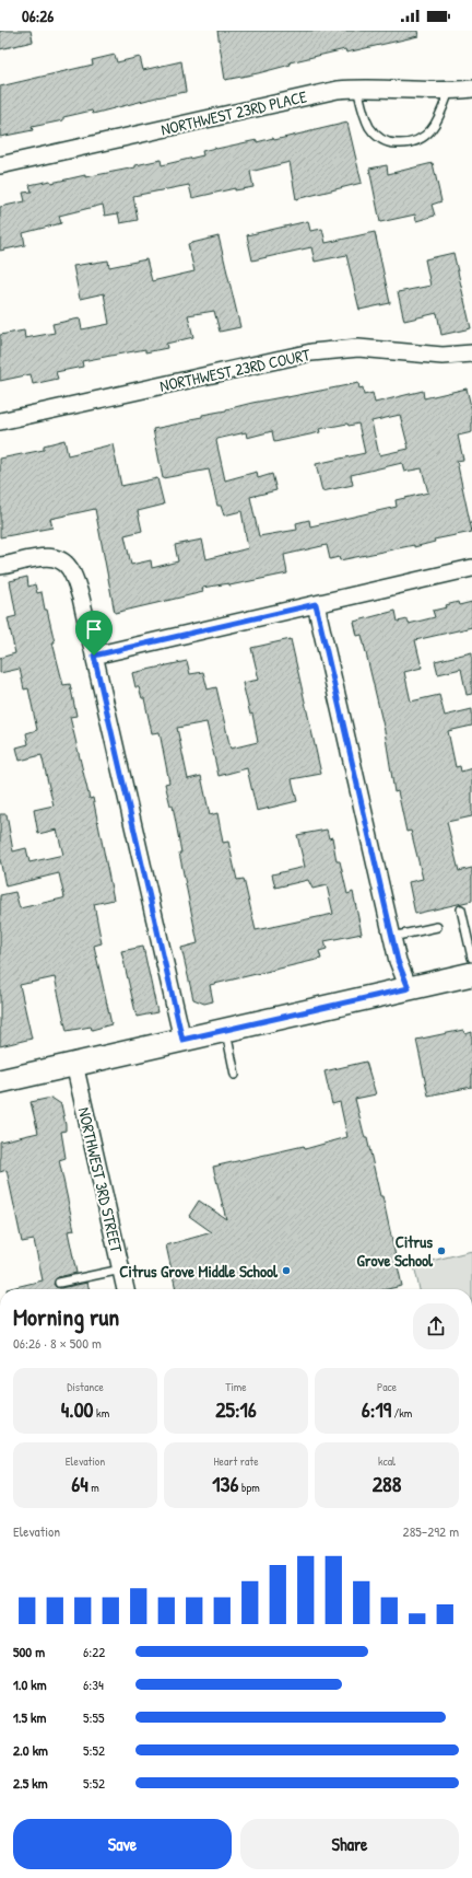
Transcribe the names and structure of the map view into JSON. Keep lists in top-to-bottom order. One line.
{"streets":{"street":["NORTHWEST 23RD PLACE","NORTHWEST 23RD COURT","NORTHWEST 3RD STREET"]},"places":["Citrus Grove School","Citrus Grove Middle School"],"page":{"status":"06:26","heading":["Morning run","06:26 · 8 × 500 m"],"stats":[["Distance","4.00 km"],["Time","25:16"],["Pace","6:19 /km"],["Elevation","64 m"],["Heart rate","136 bpm"],["kcal","288"]],"chart":["Elevation","285–292 m"],"list":[{"name":"500 m","note":"6:22"},{"name":"1.0 km","note":"6:34"},{"name":"1.5 km","note":"5:55"},{"name":"2.0 km","note":"5:52"},{"name":"2.5 km","note":"5:52"}],"buttons":["Save","Share"]}}
